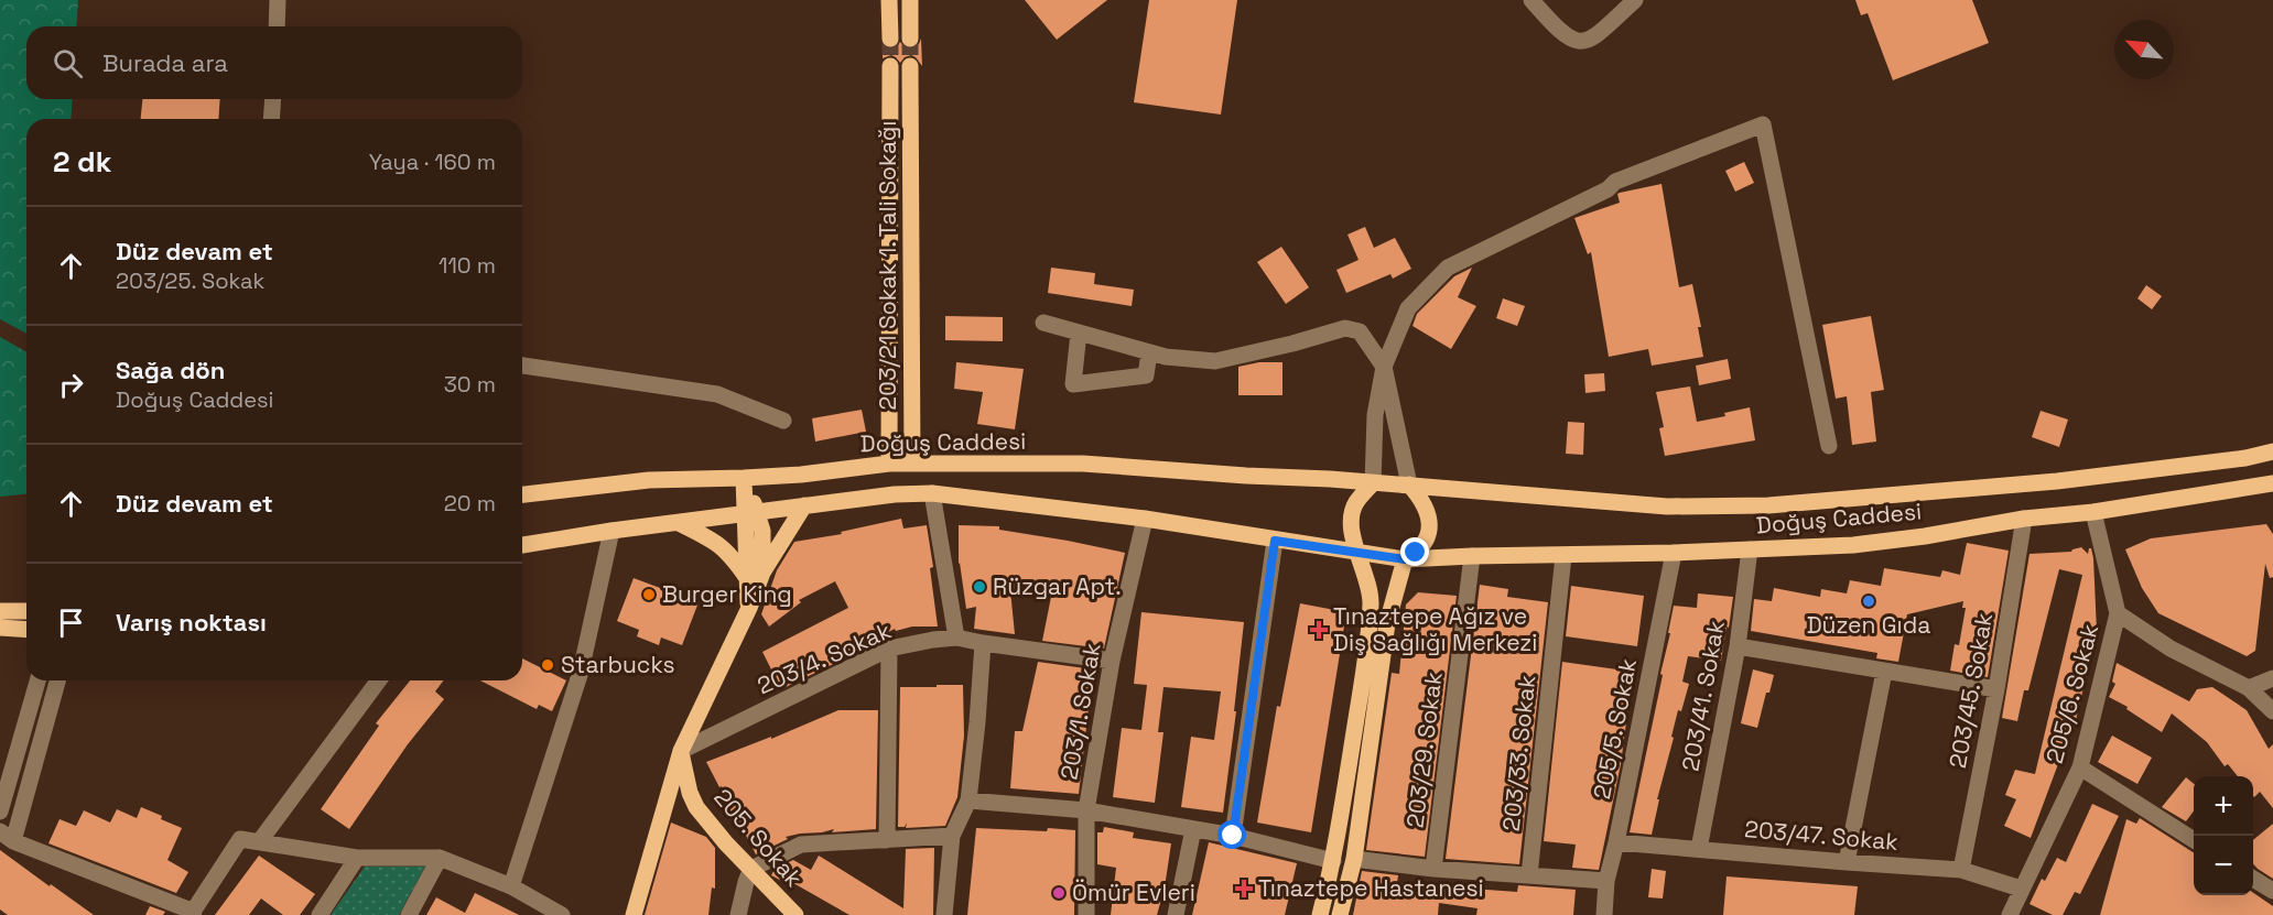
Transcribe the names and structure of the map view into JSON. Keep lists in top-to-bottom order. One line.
{"streets":{"main road":["203/21 Sokak 1. Tali Sokağı","Doğuş Caddesi","205. Sokak"],"street":["203/4. Sokak","203/45. Sokak","205/6. Sokak","203/41. Sokak","203/1. Sokak","205/5. Sokak","203/29. Sokak","203/33. Sokak","203/47. Sokak"]},"crossings":[["203/21 Sokak 1. Tali Sokağı","Doğuş Caddesi"],["Doğuş Caddesi","203/45. Sokak"],["Doğuş Caddesi","205/6. Sokak"],["Doğuş Caddesi","203/41. Sokak"],["Doğuş Caddesi","205/5. Sokak"],["Doğuş Caddesi","203/29. Sokak"],["Doğuş Caddesi","203/33. Sokak"],["203/4. Sokak","203/1. Sokak"],["203/4. Sokak","205. Sokak"],["203/45. Sokak","203/47. Sokak"],["205/6. Sokak","203/47. Sokak"],["203/41. Sokak","203/47. Sokak"],["205/5. Sokak","203/47. Sokak"]],"places":{"other":["Rüzgar Apt.","Burger King","Düzen Gıda","Starbucks","Ömür Evleri"],"health":["Tınaztepe Ağız ve Diş Sağlığı Merkezi","Tınaztepe Hastanesi"]},"north":"top left","page":{"search":"Burada ara","heading":["2 dk","Yaya · 160 m"],"list":[["Düz devam et","203/25. Sokak","110 m"],["Sağa dön","Doğuş Caddesi","30 m"],["Düz devam et","20 m"],"Varış noktası"],"map_buttons":["+","−"]}}
